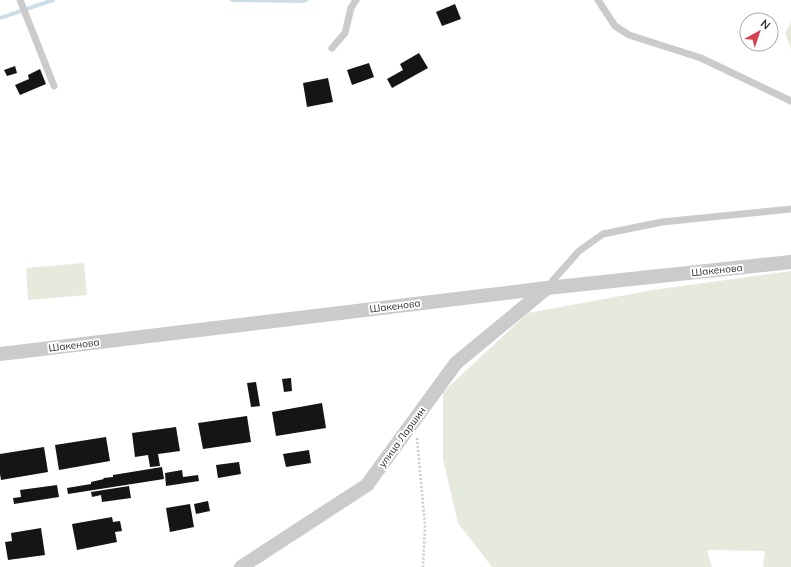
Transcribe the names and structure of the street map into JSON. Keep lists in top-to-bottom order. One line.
{"streets":{"street":["Шакенова","улица Ларшин"]},"crossings":[["Шакенова","улица Ларшин"]],"north":"top right"}
